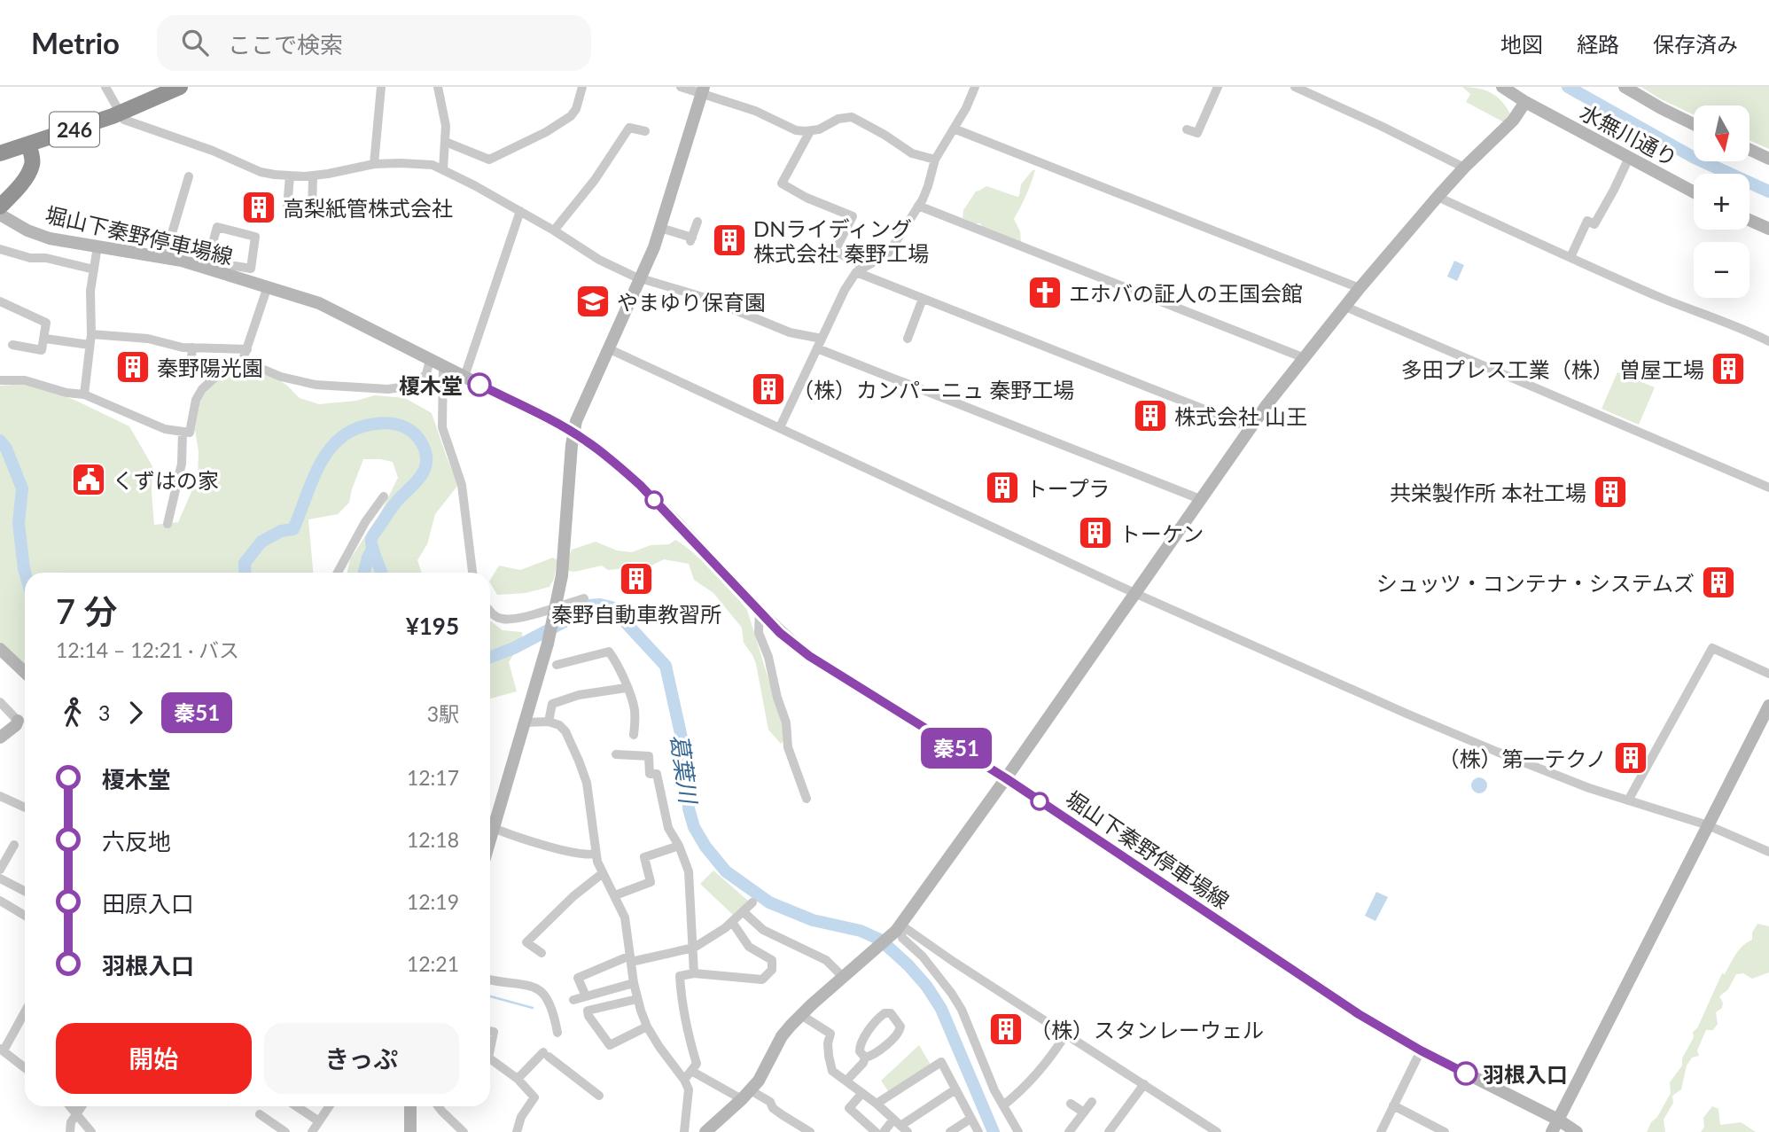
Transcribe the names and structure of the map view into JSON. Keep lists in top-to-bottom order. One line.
{"streets":{"highway":["246"],"street":["水無川通り","堀山下秦野停車場線"]},"water":["葛葉川"],"places":{"building":["高梨紙管株式会社","DNライディング 株式会社 秦野工場","秦野陽光園","多田プレス工業（株） 曽屋工場","（株）カンパーニュ 秦野工場","株式会社 山王","トープラ","共栄製作所 本社工場","トーケン","秦野自動車教習所","シュッツ・コンテナ・システムズ","（株）第一テクノ","（株）スタンレーウェル"],"church":["エホバの証人の王国会館"],"school or university":["やまゆり保育園"],"other":["榎木堂","羽根入口"],"public building":["くずはの家"]},"lines":["bus line 秦51"],"north":"bottom","page":{"header":"Metrio","search":"ここで検索","nav":["地図","経路","保存済み"],"on_map":"秦51","map_buttons":["+","−"],"heading":["7 分","12:14 – 12:21 · バス","¥195"],"legs":["3","秦51","3駅"],"list":[{"name":"榎木堂","value":"12:17"},{"name":"六反地","value":"12:18"},{"name":"田原入口","value":"12:19"},{"name":"羽根入口","value":"12:21"}],"buttons":["開始","きっぷ"]}}
